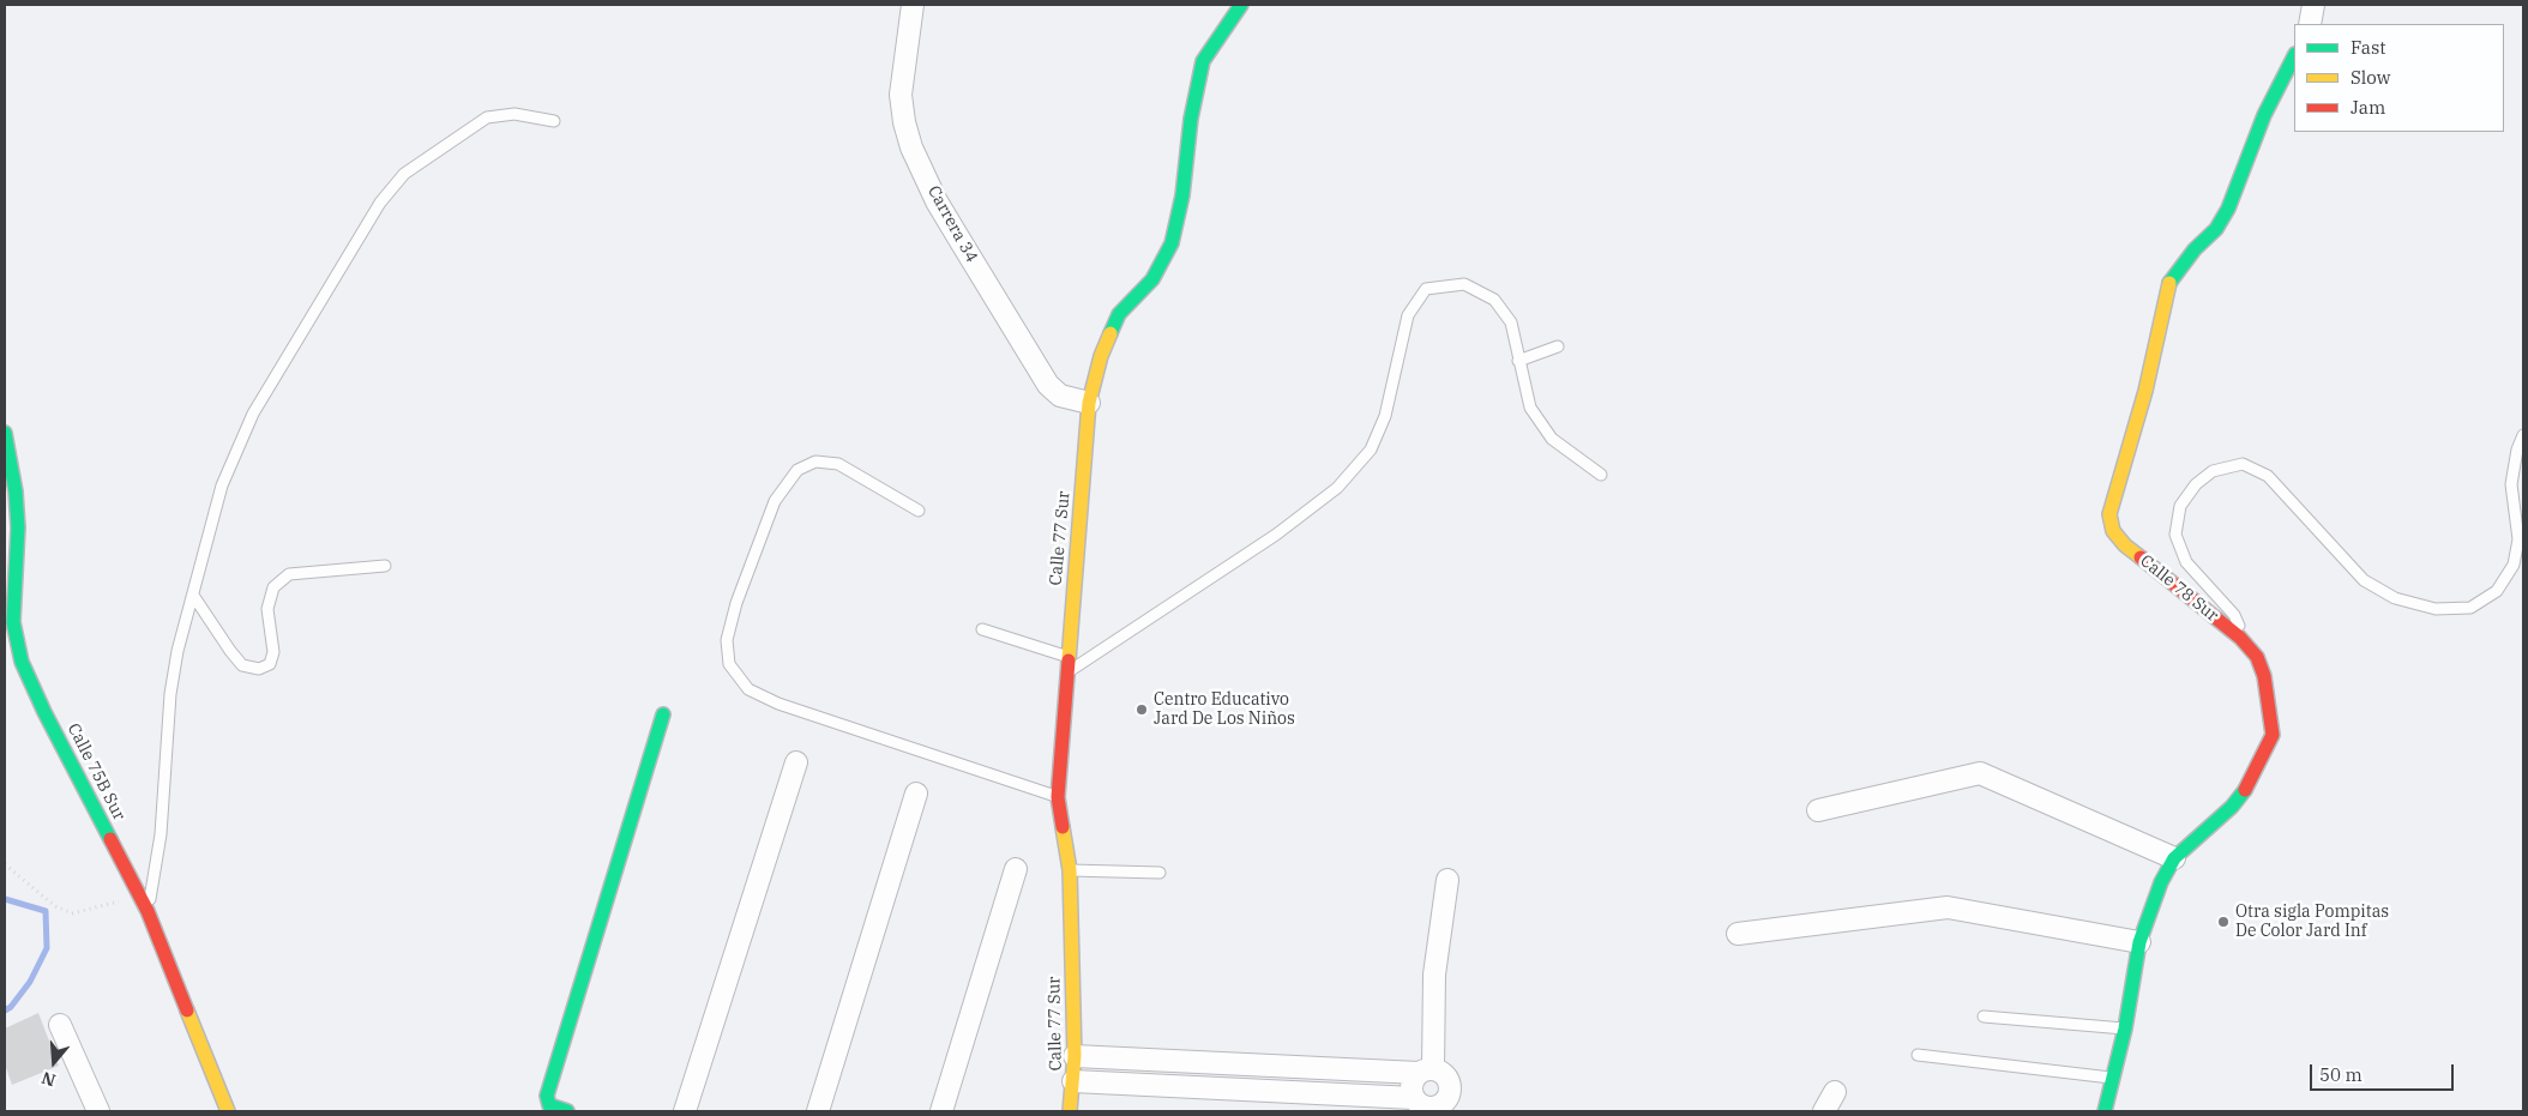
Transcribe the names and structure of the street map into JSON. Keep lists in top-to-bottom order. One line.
{"streets":{"street":["Carrera 34","Calle 77 Sur","Calle 78 Sur","Calle 75B Sur"]},"crossings":[["Carrera 34","Calle 77 Sur"]],"places":["Centro Educativo Jard De Los Niños","Otra sigla Pompitas De Color Jard Inf"],"legend":["Fast","Slow","Jam"],"scale_bar":"50 m","north":"bottom"}
